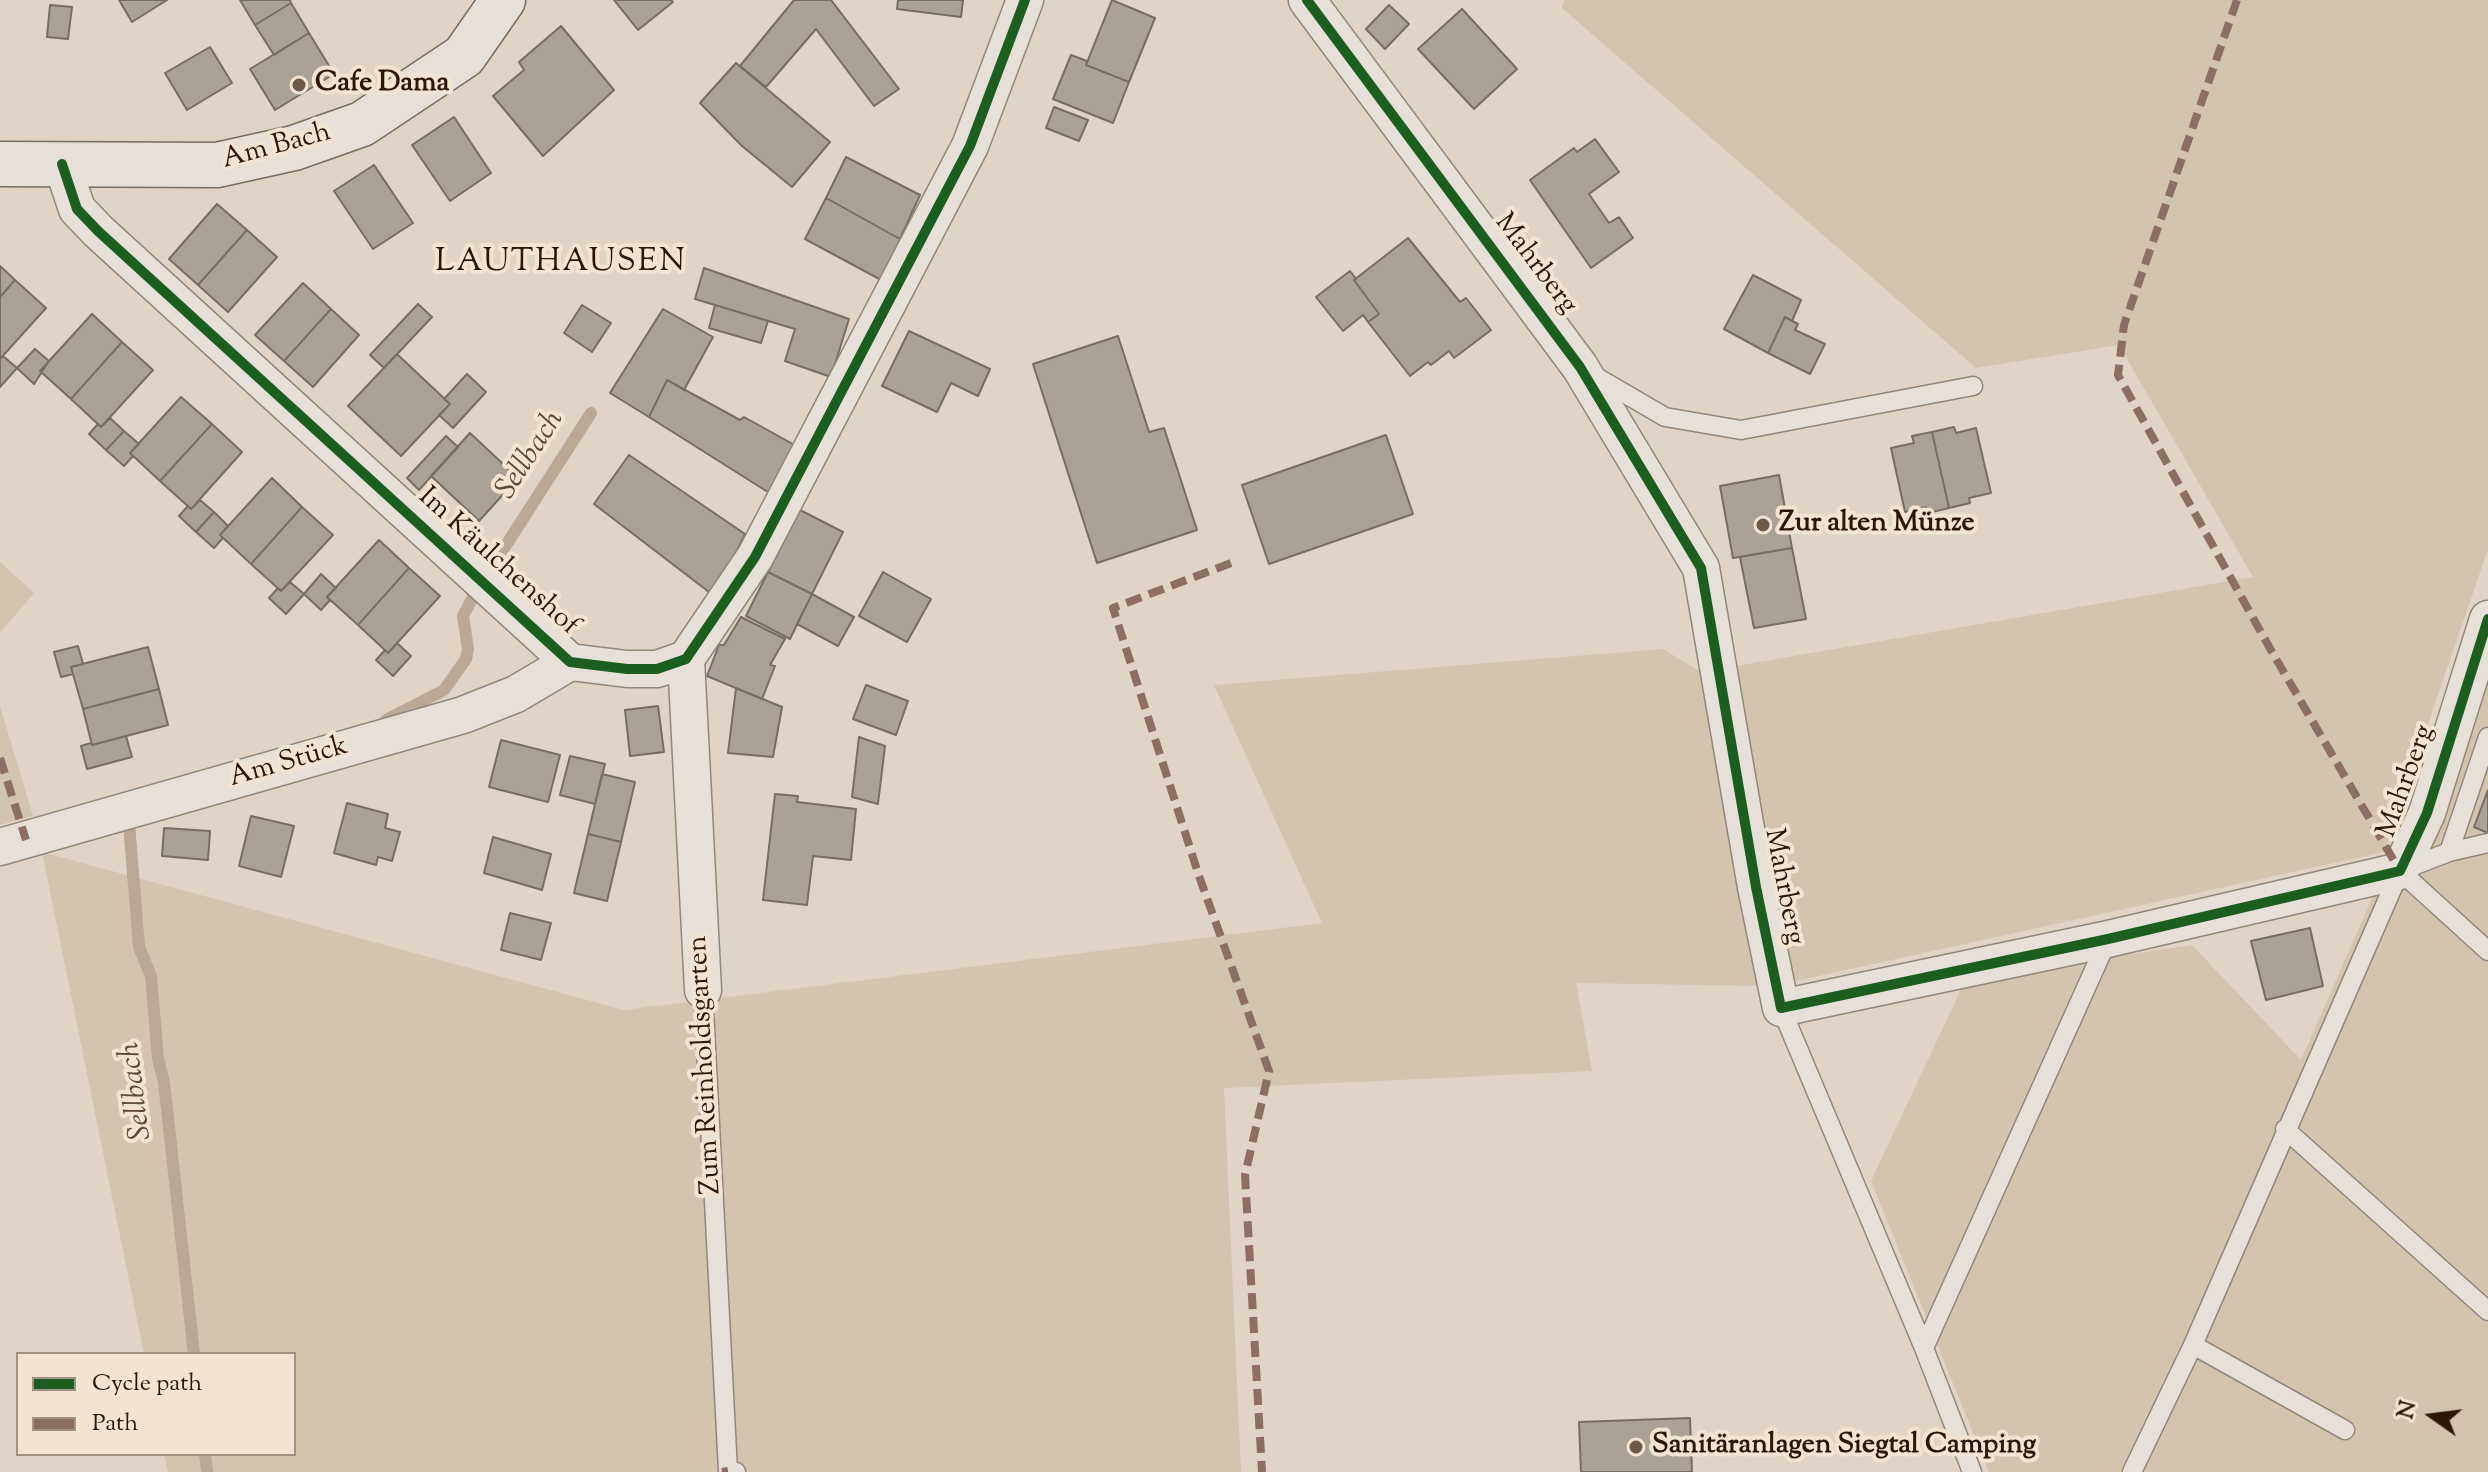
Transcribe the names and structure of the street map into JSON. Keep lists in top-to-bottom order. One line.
{"streets":{"street":["Am Bach","Mahrberg","Im Käulchenshof","Am Stück","Zum Reinholdsgarten"]},"crossings":[["Am Bach","Im Käulchenshof"],["Im Käulchenshof","Am Stück"],["Im Käulchenshof","Zum Reinholdsgarten"]],"districts":["LAUTHAUSEN"],"water":["Sellbach"],"places":["Cafe Dama","Zur alten Münze","Sanitäranlagen Siegtal Camping"],"legend":["Cycle path","Path"],"north":"left"}
